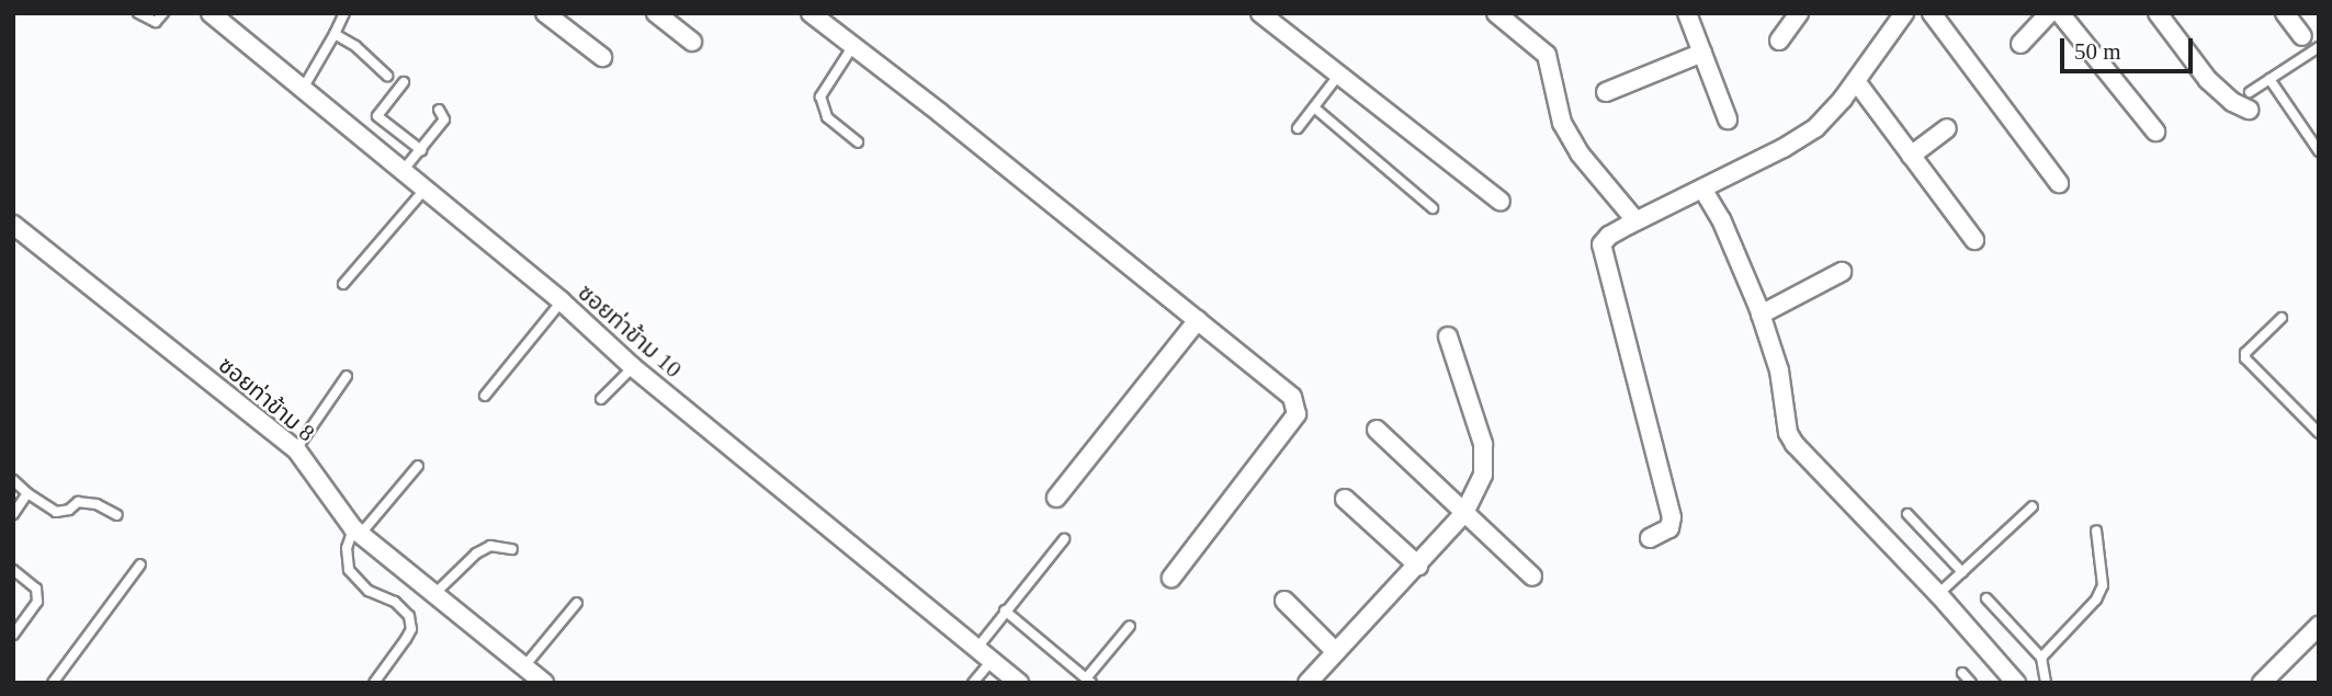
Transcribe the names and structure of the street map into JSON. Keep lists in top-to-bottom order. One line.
{"streets":{"street":["ซอยท่าข้าม 10","ซอยท่าข้าม 8"]},"scale_bar":"50 m"}
